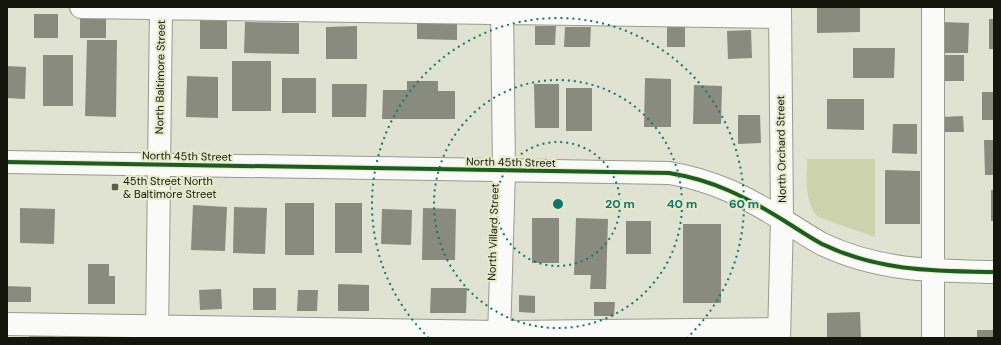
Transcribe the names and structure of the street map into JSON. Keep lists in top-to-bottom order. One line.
{"streets":{"street":["North Baltimore Street","North Orchard Street","North 45th Street","North Villard Street"]},"crossings":[["North Baltimore Street","North 45th Street"],["North Orchard Street","North 45th Street"],["North 45th Street","North Villard Street"]],"places":{"transit":["45th Street North & Baltimore Street"]},"rings":["20 m","40 m","60 m"]}
